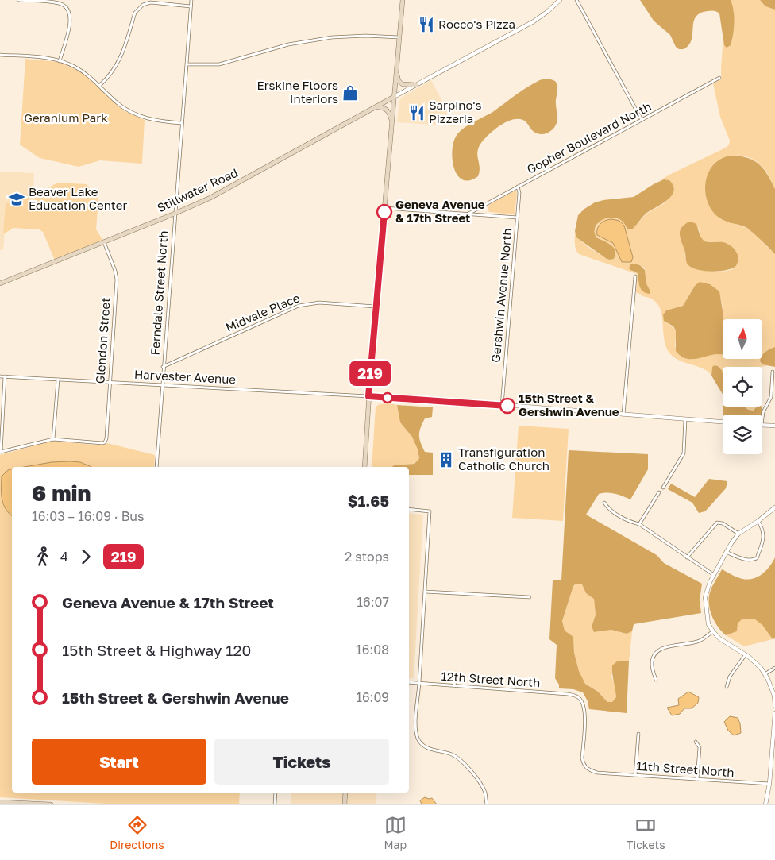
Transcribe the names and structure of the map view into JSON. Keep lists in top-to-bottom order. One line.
{"streets":{"main road":["Stillwater Road"],"street":["Gopher Boulevard North","Ferndale Street North","Gershwin Avenue North","Midvale Place","Glendon Street","Harvester Avenue","12th Street North","11th Street North"]},"crossings":[["Gopher Boulevard North","Gershwin Avenue North"],["Stillwater Road","Ferndale Street North"],["Stillwater Road","Glendon Street"],["Ferndale Street North","Midvale Place"],["Ferndale Street North","Harvester Avenue"],["Glendon Street","Harvester Avenue"],["12th Street North","11th Street North"]],"parks":["Geranium Park"],"places":{"restaurant":["Rocco's Pizza","Sarpino's Pizzeria"],"shop":["Erskine Floors Interiors"],"school or university":["Beaver Lake Education Center"],"other":["Geneva Avenue & 17th Street","15th Street & Gershwin Avenue"],"building":["Transfiguration Catholic Church"]},"lines":["bus line 219"],"north":"top","page":{"on_map":"219","heading":["6 min","16:03 – 16:09 · Bus","$1.65"],"legs":["4","219","2 stops"],"list":[{"name":"Geneva Avenue & 17th Street","value":"16:07"},{"name":"15th Street & Highway 120","value":"16:08"},{"name":"15th Street & Gershwin Avenue","value":"16:09"}],"buttons":["Start","Tickets"],"tabs":["Directions","Map","Tickets"]}}
